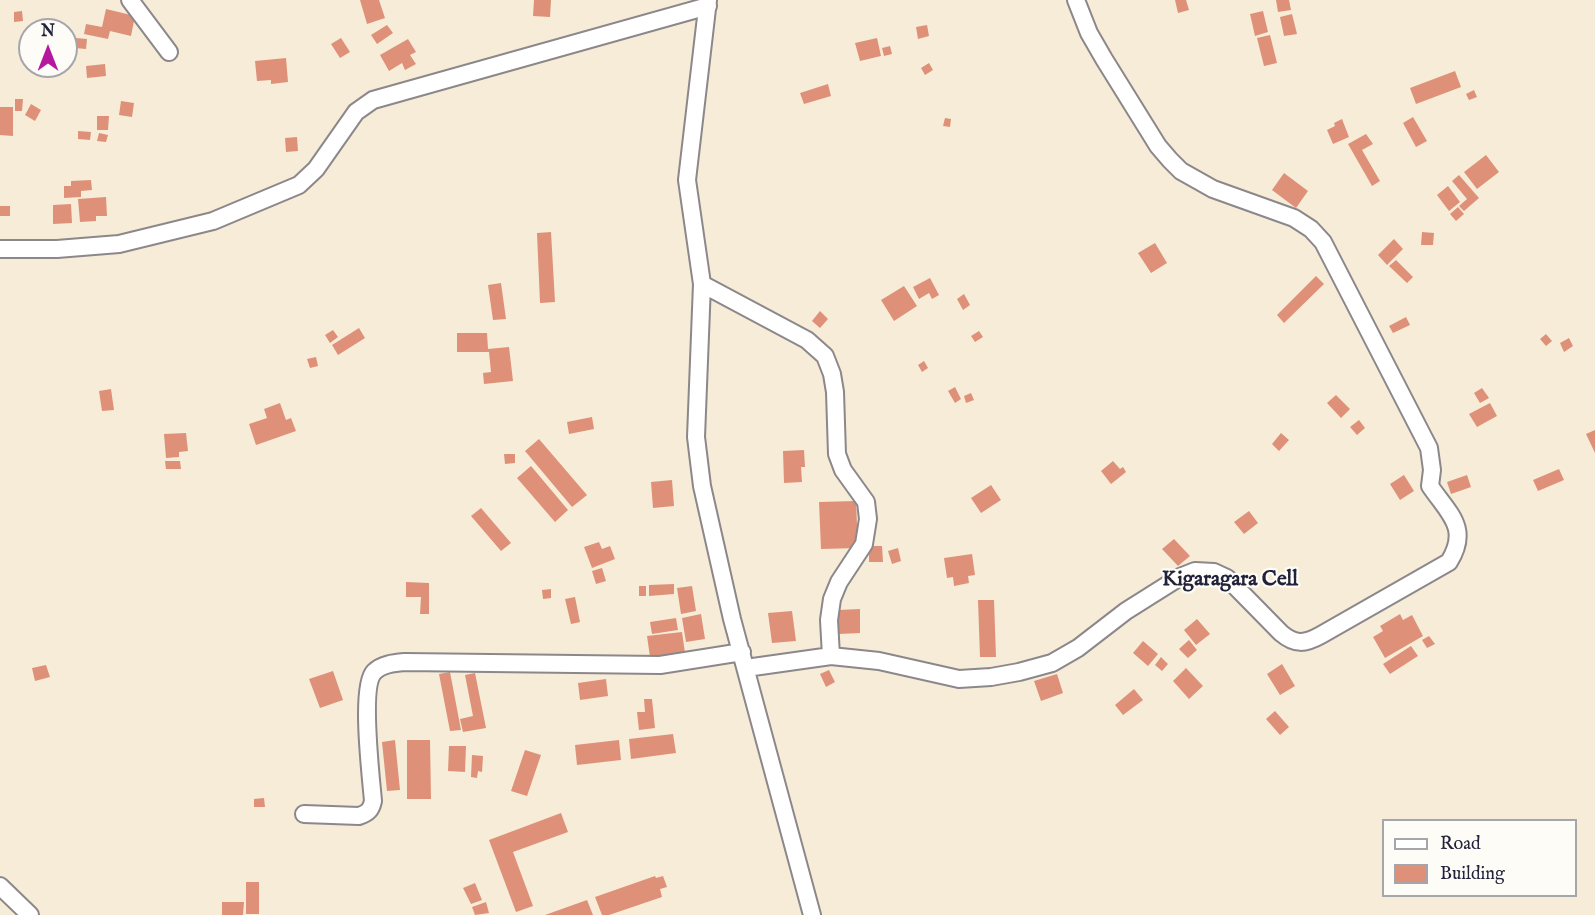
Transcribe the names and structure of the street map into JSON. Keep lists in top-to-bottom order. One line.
{"districts":["Kigaragara Cell"],"legend":["Road","Building"],"north":"top"}
